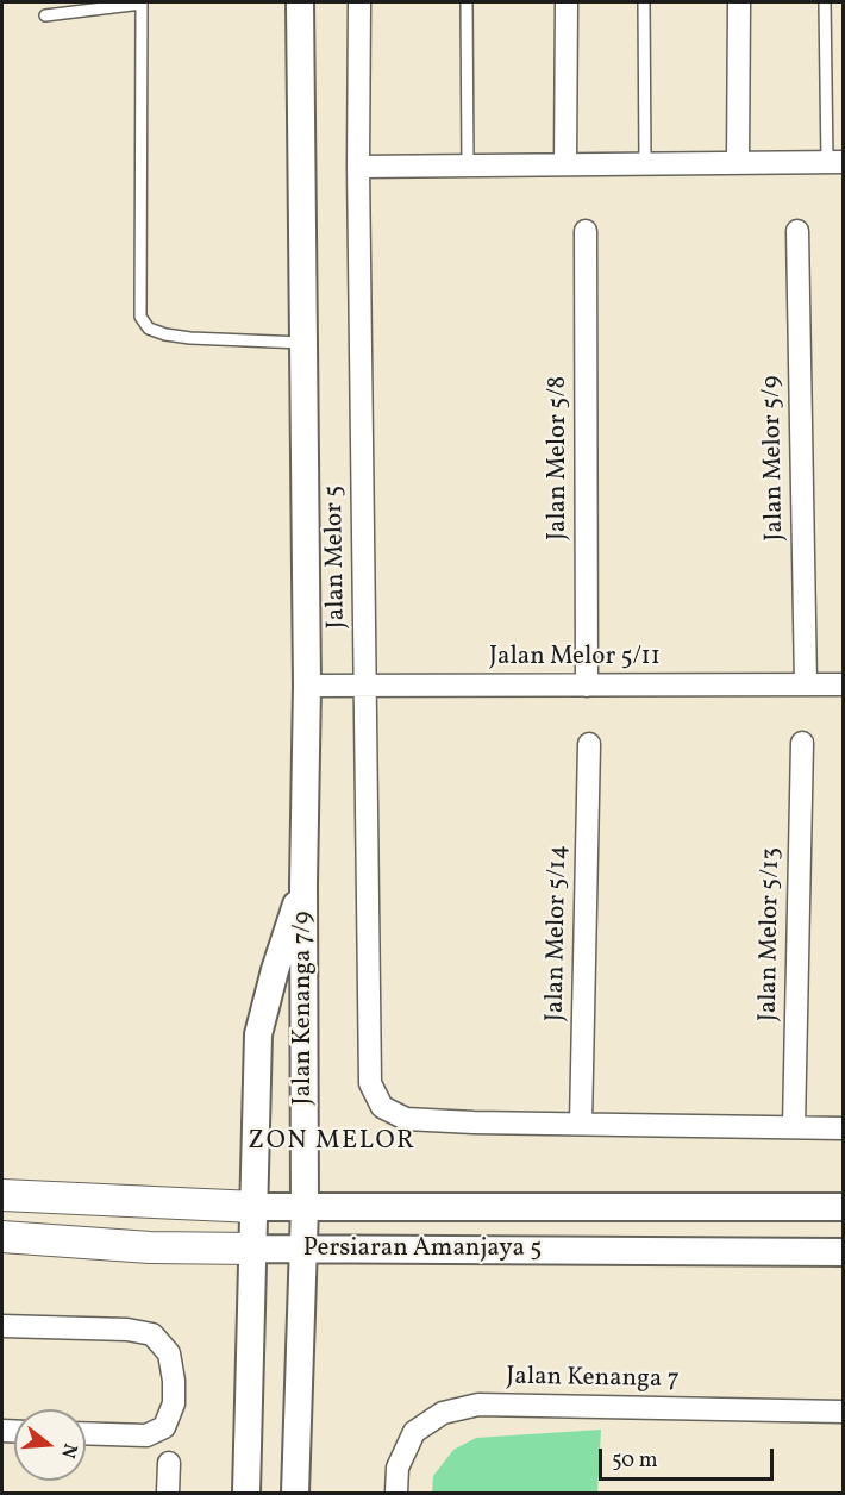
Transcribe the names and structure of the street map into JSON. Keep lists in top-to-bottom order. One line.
{"streets":{"main road":["Persiaran Amanjaya 5"],"street":["Jalan Melor 5/8","Jalan Melor 5/9","Jalan Melor 5","Jalan Melor 5/11","Jalan Melor 5/14","Jalan Melor 5/13","Jalan Kenanga 7/9","Jalan Kenanga 7"]},"crossings":[["Jalan Melor 5/8","Jalan Melor 5/11"],["Jalan Melor 5/9","Jalan Melor 5/11"],["Jalan Melor 5","Jalan Melor 5/11"],["Jalan Melor 5","Jalan Melor 5/14"],["Jalan Kenanga 7/9","Persiaran Amanjaya 5"]],"districts":["ZON MELOR"],"scale_bar":"50 m","north":"right"}
